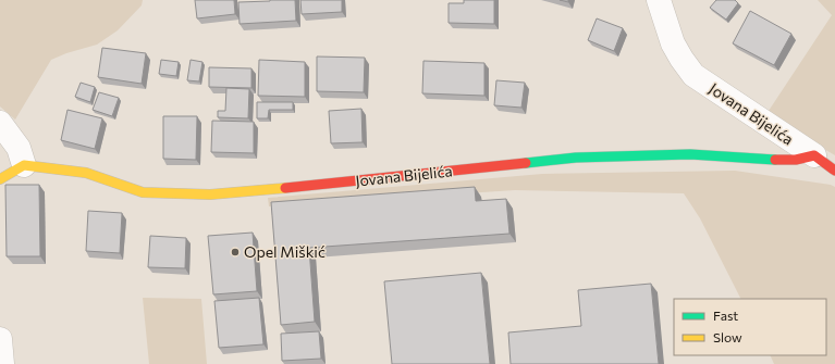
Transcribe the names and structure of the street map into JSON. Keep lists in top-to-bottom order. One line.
{"streets":{"street":["Jovana Bijelića"]},"places":["Opel Miškić"],"legend":["Fast","Slow"]}
